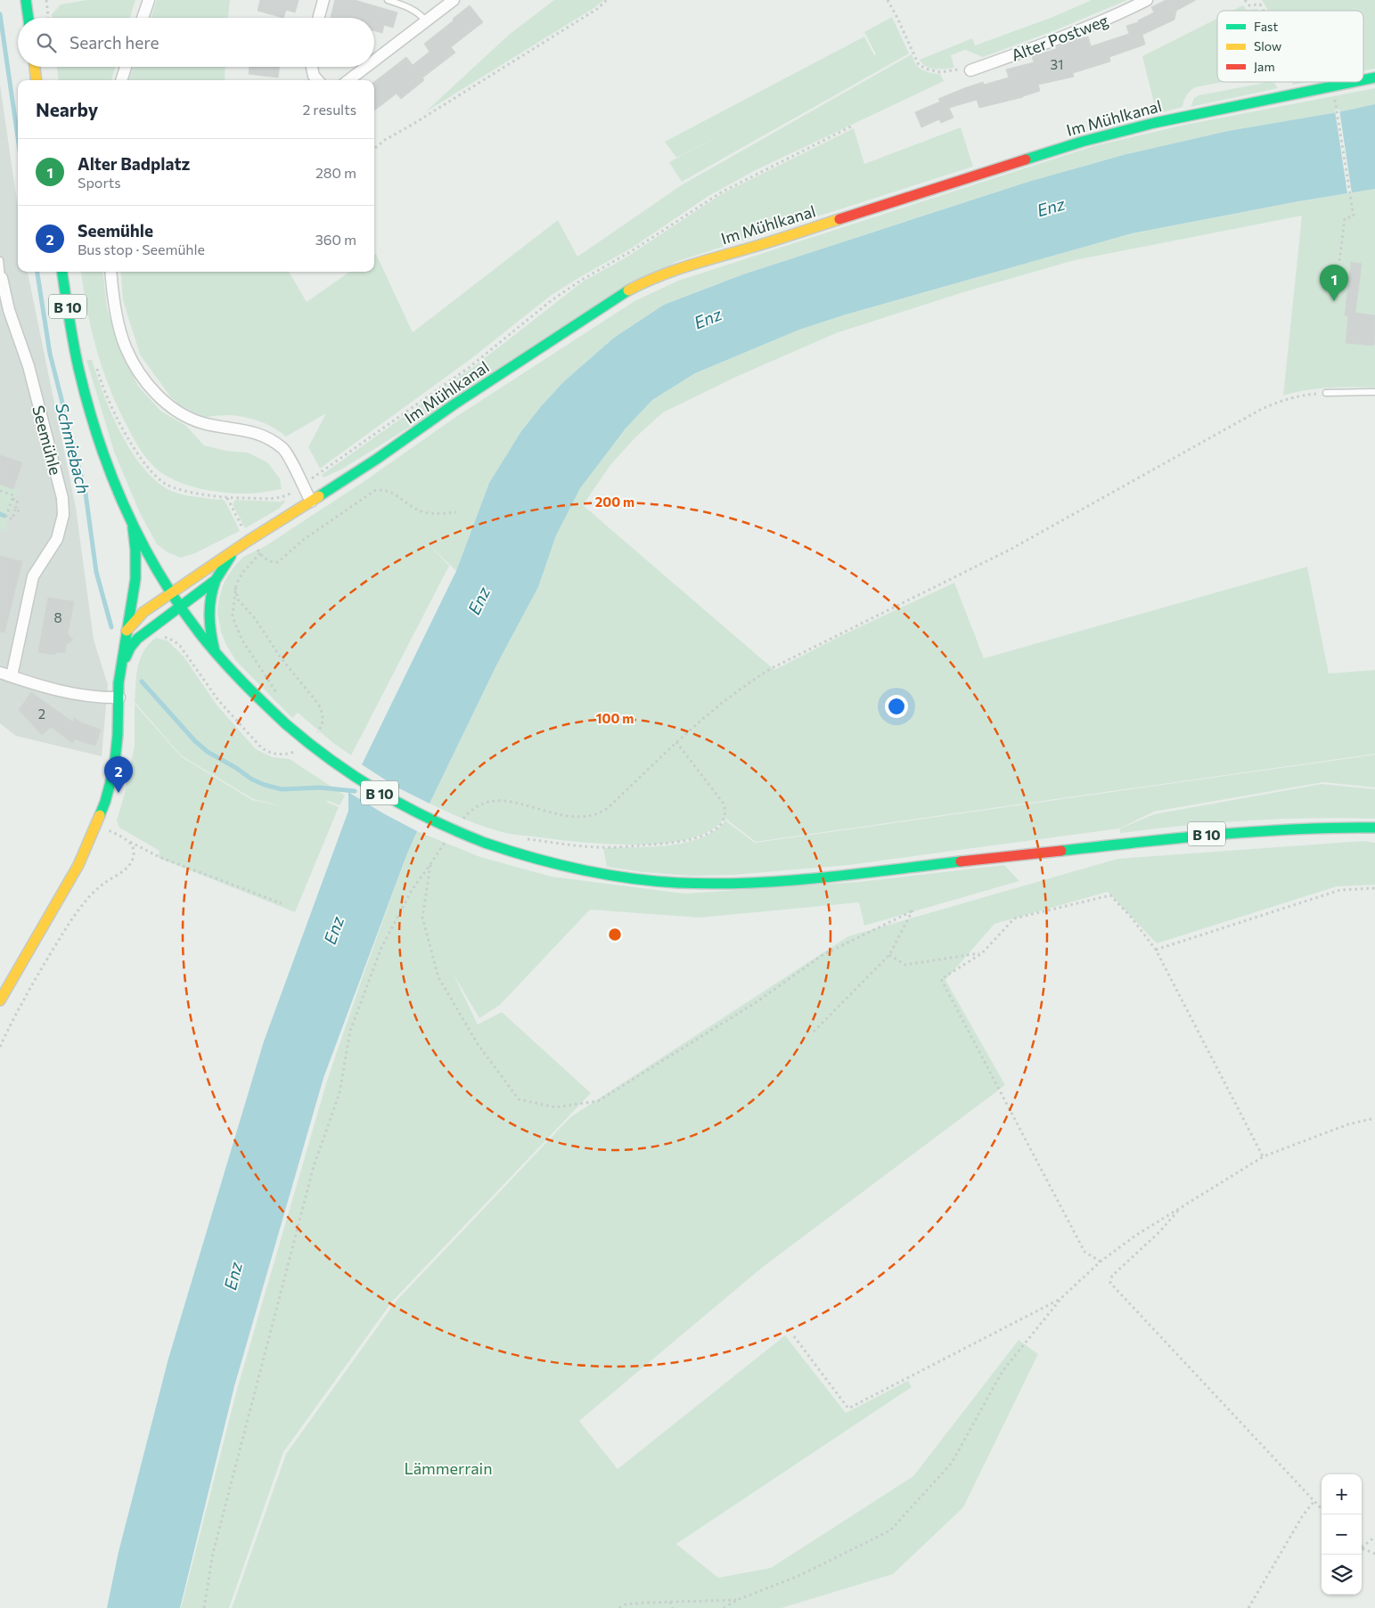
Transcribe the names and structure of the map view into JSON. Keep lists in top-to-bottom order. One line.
{"streets":{"street":["Alter Postweg","Im Mühlkanal","B 10","Seemühle"]},"crossings":[["Im Mühlkanal","B 10"]],"water":["Enz","Schmiebach"],"parks":["Lämmerrain"],"house_numbers":["31","8","2"],"legend":["Fast","Slow","Jam"],"page":{"search":"Search here","heading":["Nearby","2 results"],"list":[{"mark":"1","name":"Alter Badplatz","note":"Sports","value":"280 m"},{"mark":"2","name":"Seemühle","note":"Bus stop · Seemühle","value":"360 m"}],"pins":["1","2"],"map_buttons":["+","−"]},"rings":["200 m","100 m"]}
